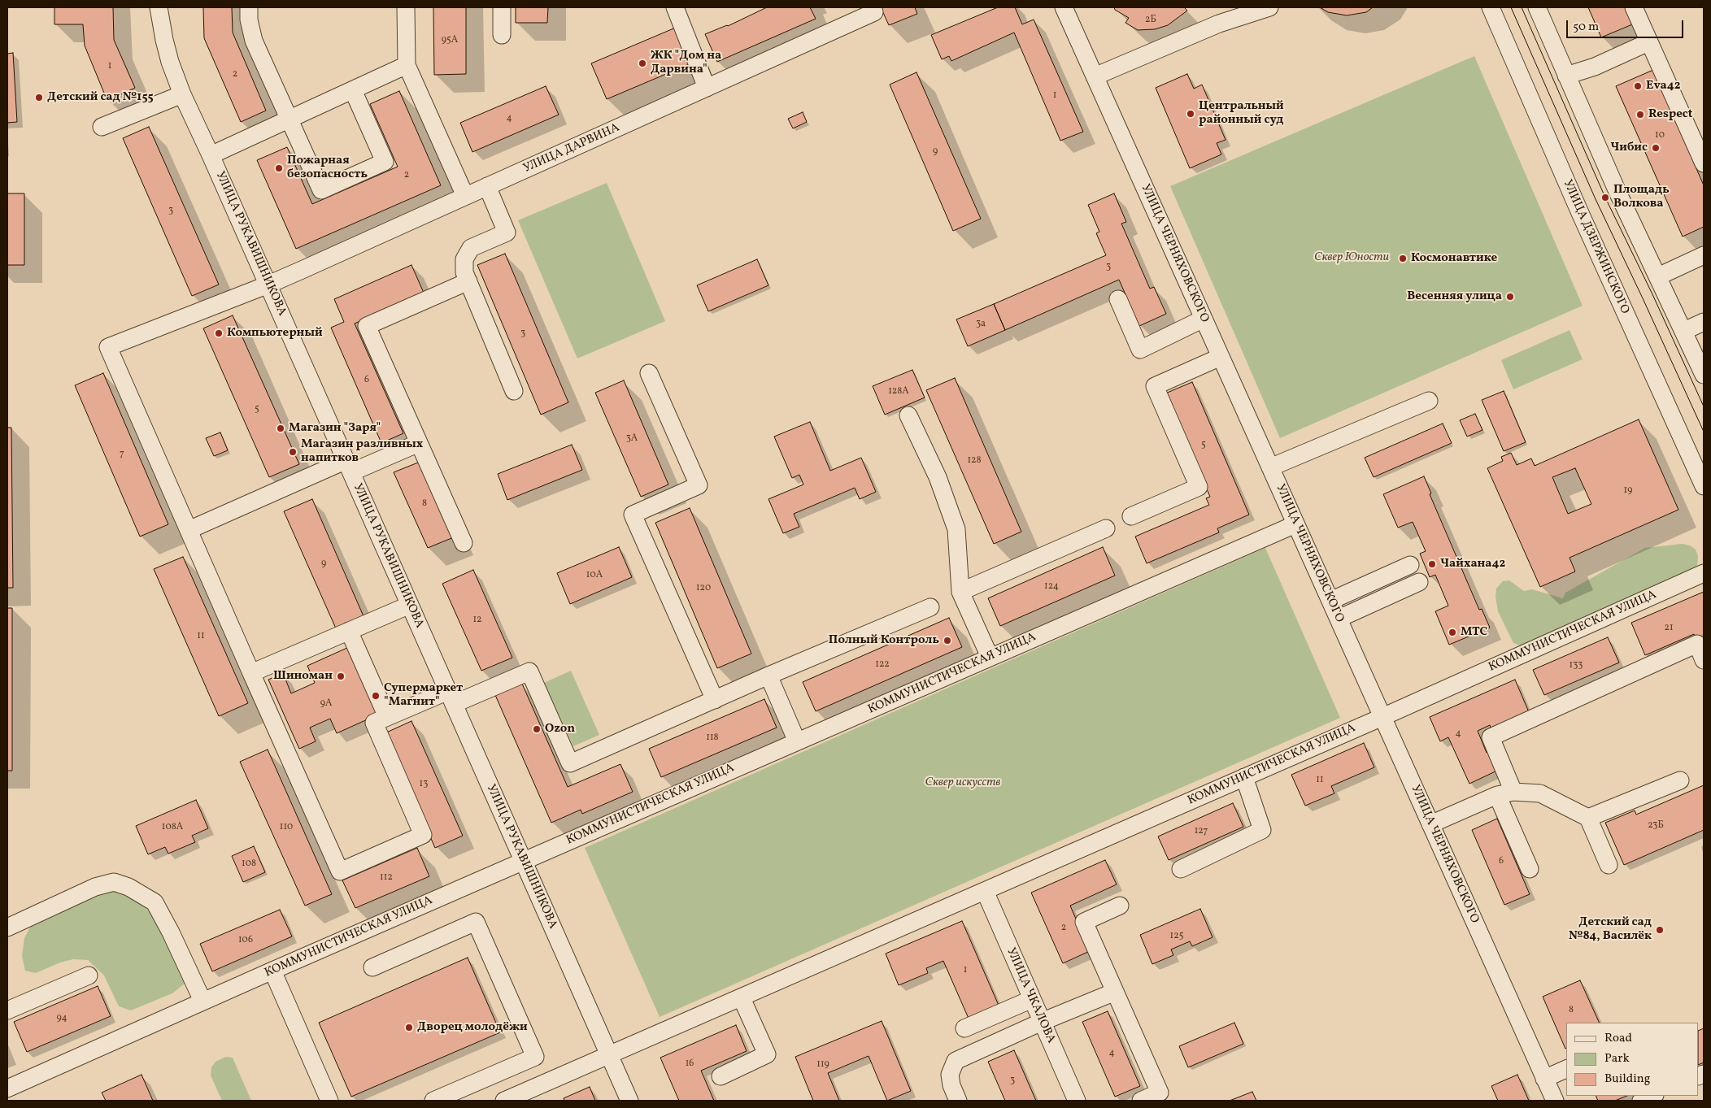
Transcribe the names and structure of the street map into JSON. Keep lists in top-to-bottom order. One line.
{"streets":{"street":["УЛИЦА ДАРВИНА","УЛИЦА РУКАВИШНИКОВА","УЛИЦА ДЗЕРЖИНСКОГО","УЛИЦА ЧЕРНЯХОВСКОГО","КОММУНИСТИЧЕСКАЯ УЛИЦА","УЛИЦА ЧКАЛОВА"]},"crossings":[["УЛИЦА ДАРВИНА","УЛИЦА РУКАВИШНИКОВА"],["УЛИЦА РУКАВИШНИКОВА","КОММУНИСТИЧЕСКАЯ УЛИЦА"],["УЛИЦА ЧЕРНЯХОВСКОГО","КОММУНИСТИЧЕСКАЯ УЛИЦА"],["КОММУНИСТИЧЕСКАЯ УЛИЦА","УЛИЦА ЧКАЛОВА"]],"parks":["Сквер Юности","Сквер искусств"],"places":["ЖК \"Дом на Дарвина\"","Eva42","Детский сад №155","Центральный районный суд","Respect","Чибис","Пожарная безопасность","Площадь Волкова","Космонавтике","Весенняя улица","Компьютерный","Магазин \"Заря\"","Магазин разливных напитков","Чайхана42","МТС","Полный Контроль","Шиноман","Супермаркет \"Магнит\"","Ozon","Детский сад №84, Василёк","Дворец молодёжи"],"house_numbers":["2Б","95А","1","2","1","4","10","9","2","3","3","3а","3","6","128А","5","3А","5","7","128","19","8","9","10А","124","120","12","21","11","122","133","9А","4","118","11","13","23Б","108А","110","127","6","108","112","2","125","106","1","8","94","4","16","119","3"],"legend":["Road","Park","Building"],"scale_bar":"50 m"}
